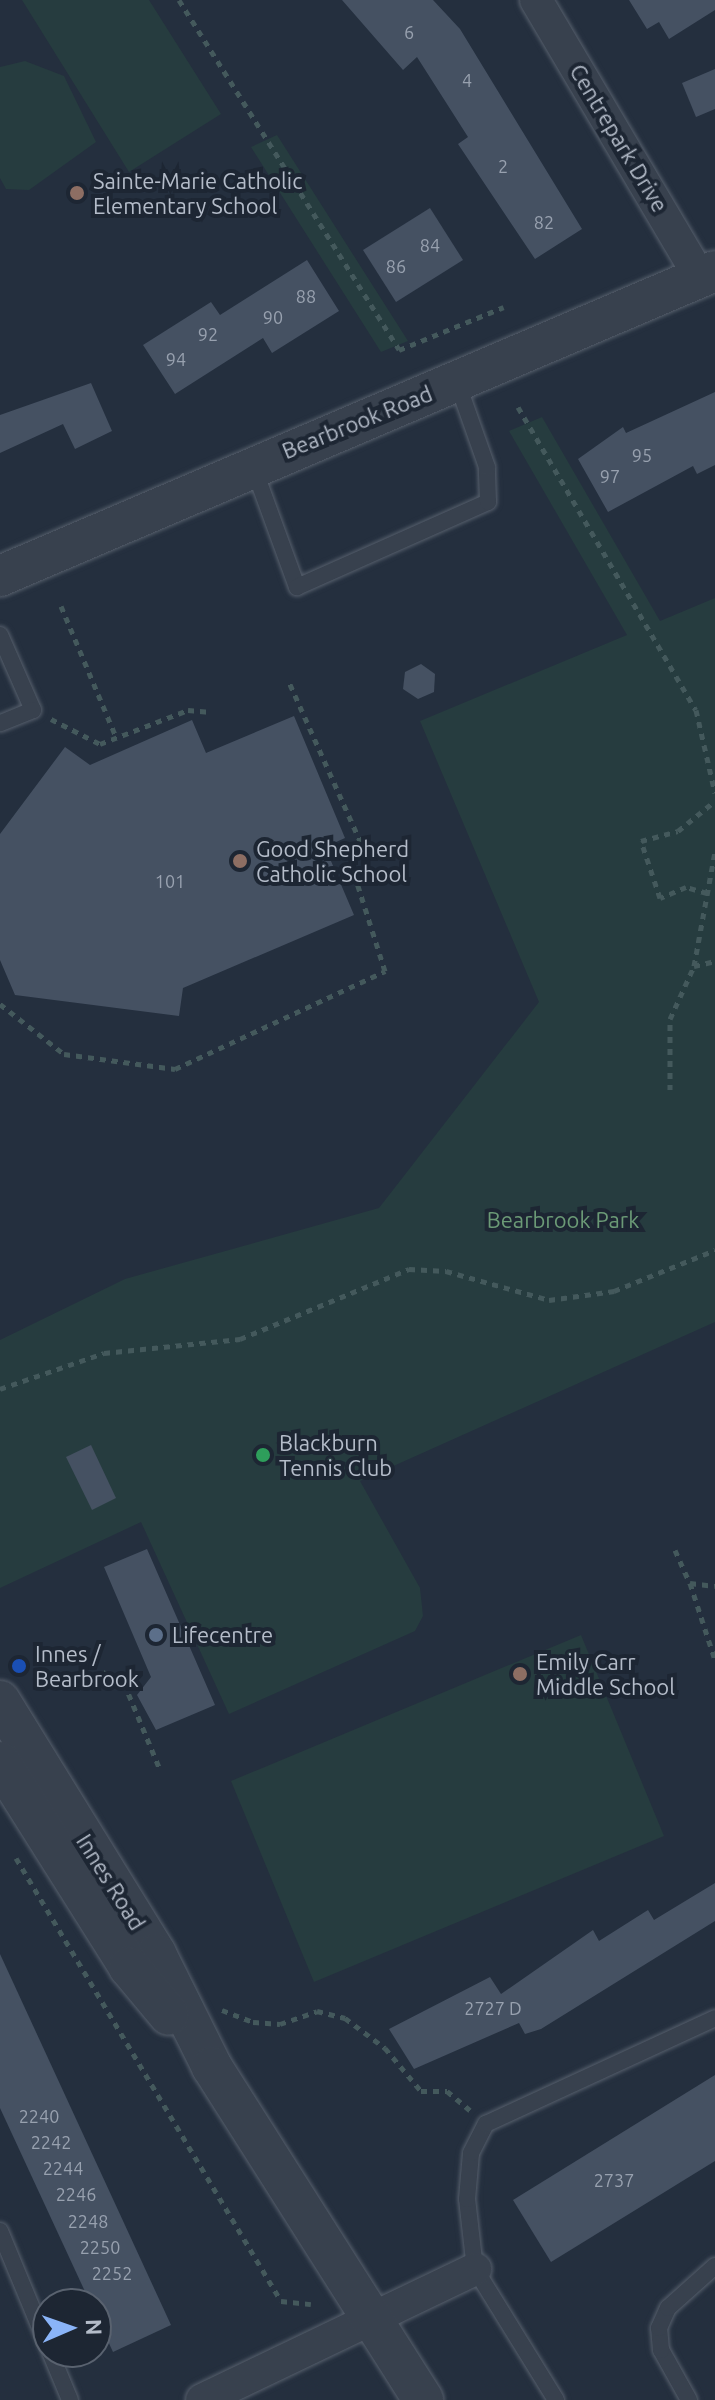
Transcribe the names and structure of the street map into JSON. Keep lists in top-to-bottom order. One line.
{"streets":{"street":["Centrepark Drive","Bearbrook Road","Innes Road"]},"crossings":[["Centrepark Drive","Bearbrook Road"]],"parks":["Bearbrook Park"],"places":["Sainte-Marie Catholic Elementary School","Good Shepherd Catholic School","Blackburn Tennis Club","Lifecentre","Innes / Bearbrook","Emily Carr Middle School"],"house_numbers":["6","4","2","82","84","86","88","90","92","94","95","97","101","2727 D","2240","2242","2244","2737","2246","2248","2250","2252"],"north":"right"}
